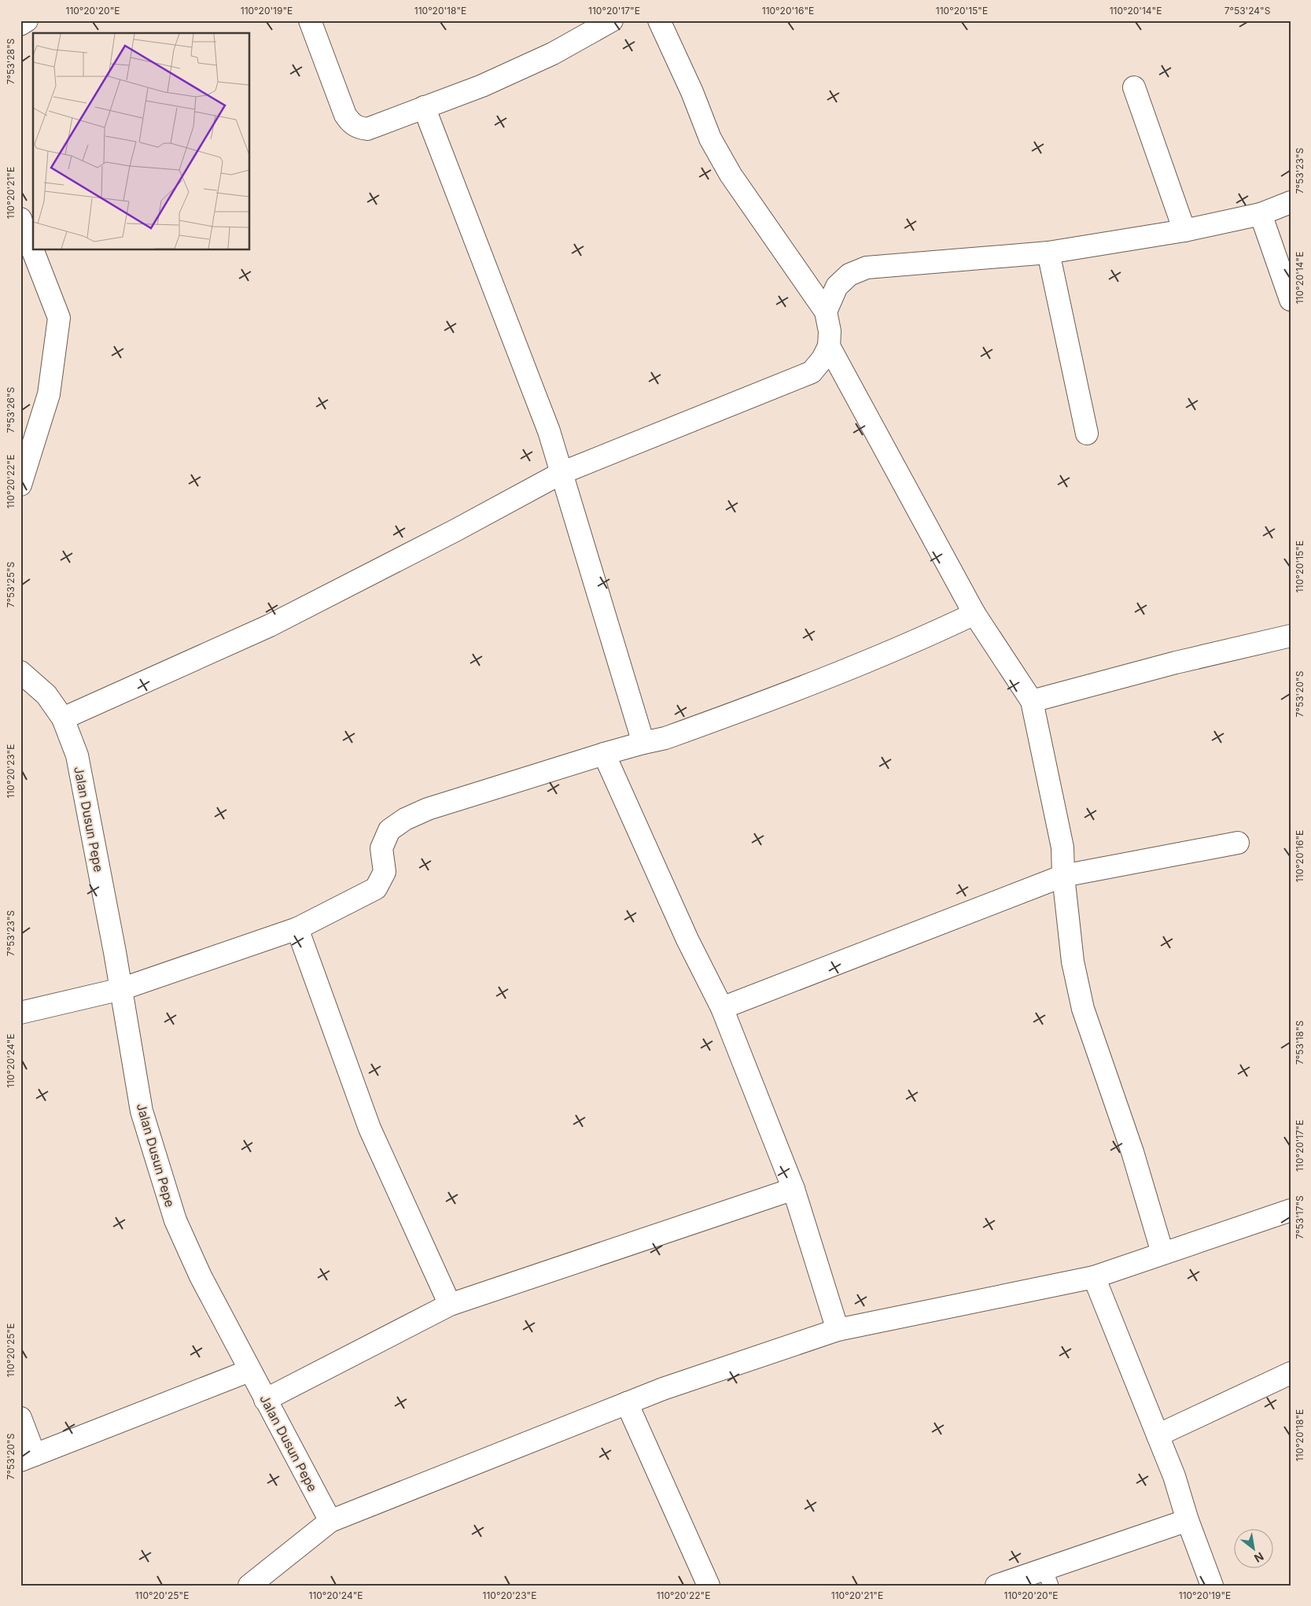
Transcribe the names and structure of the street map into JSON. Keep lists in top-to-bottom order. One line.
{"streets":{"street":["Jalan Dusun Pepe"]},"north":"bottom right","coordinates":["110°20'20\"E","110°20'19\"E","110°20'18\"E","110°20'17\"E","110°20'16\"E","110°20'15\"E","110°20'14\"E","7°53'24\"S","7°53'28\"S","7°53'23\"S","110°20'21\"E","7°53'26\"S","110°20'22\"E","7°53'25\"S","7°53'20\"S","110°20'23\"E","7°53'18\"S","110°20'24\"E","7°53'17\"S","110°20'25\"E"]}
